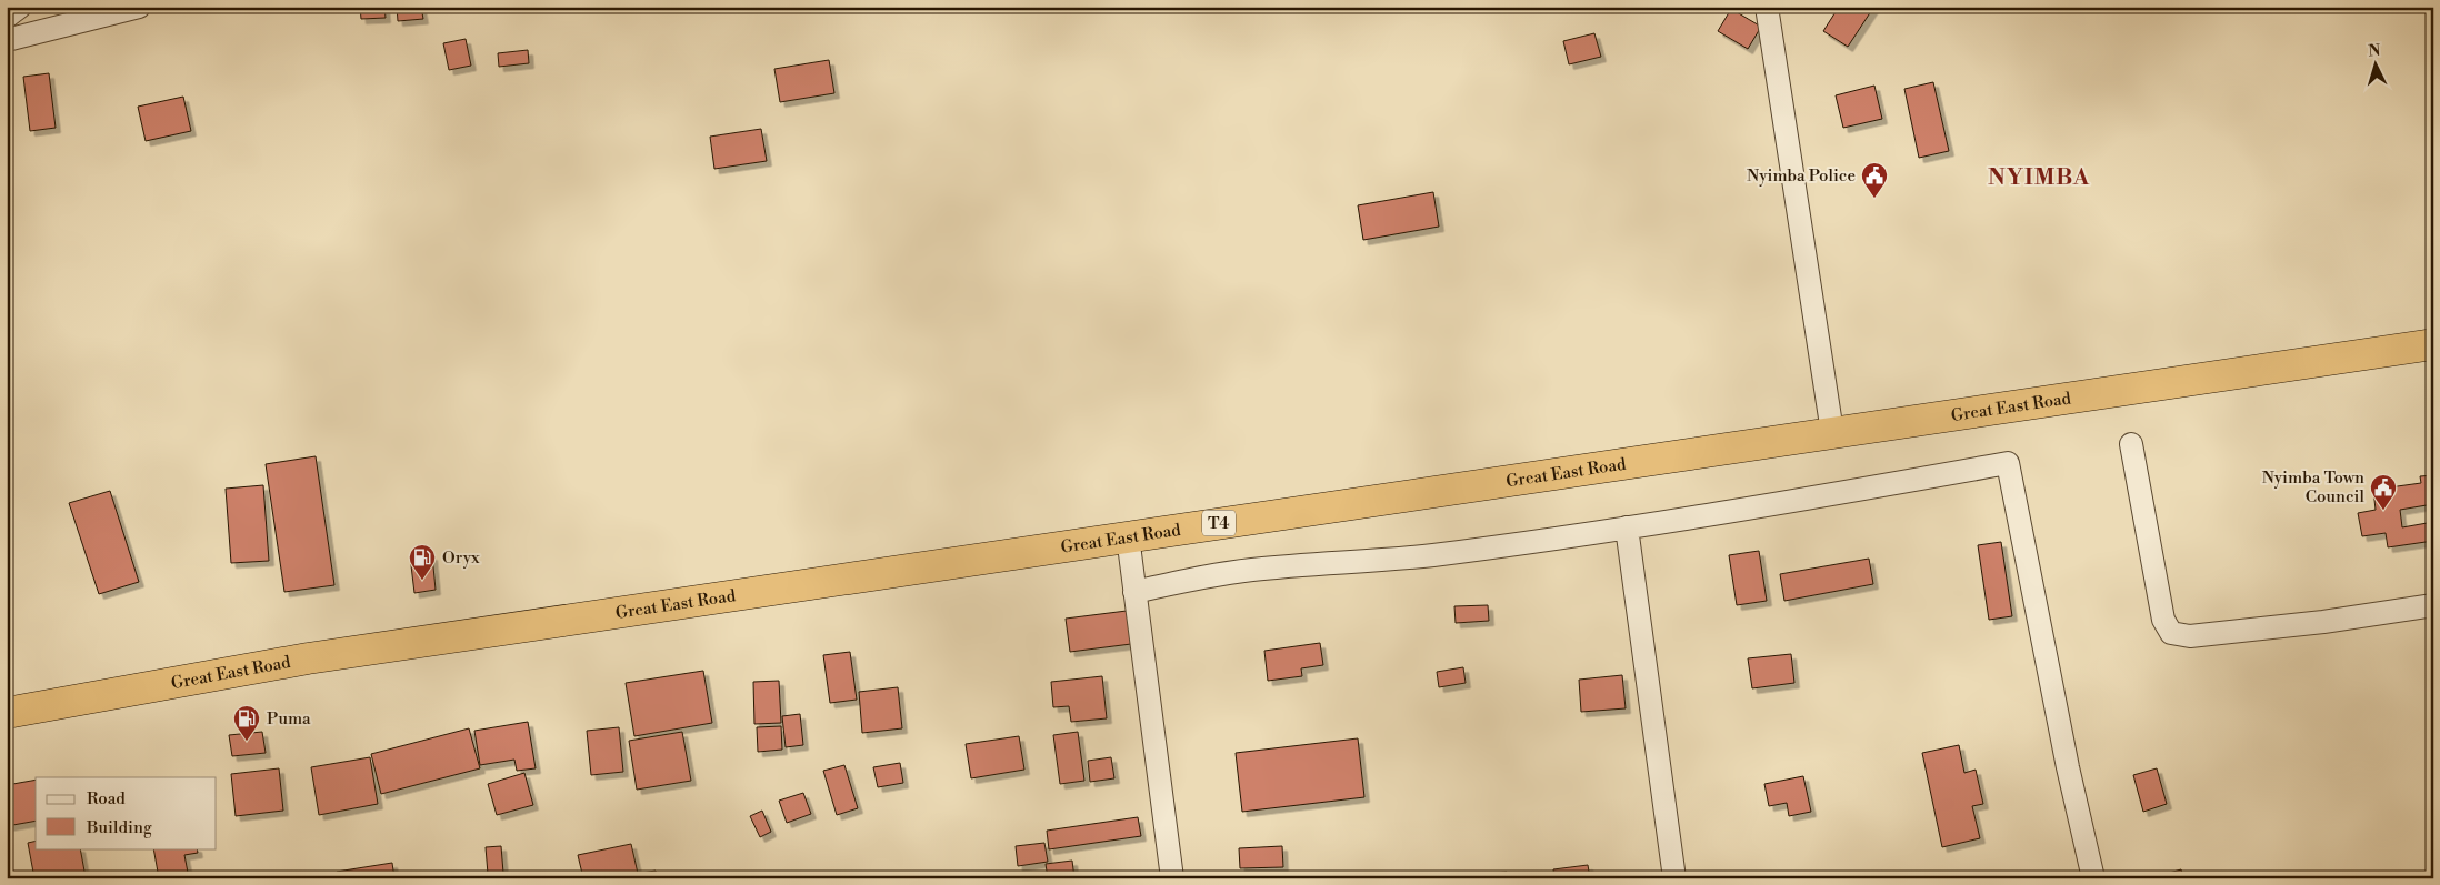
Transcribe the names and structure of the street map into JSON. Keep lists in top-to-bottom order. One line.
{"streets":{"highway":["Great East Road","T4"]},"districts":["NYIMBA"],"places":{"public building":["Nyimba Police","Nyimba Town Council"],"fuel station":["Oryx","Puma"]},"legend":["Road","Building"],"north":"top"}
